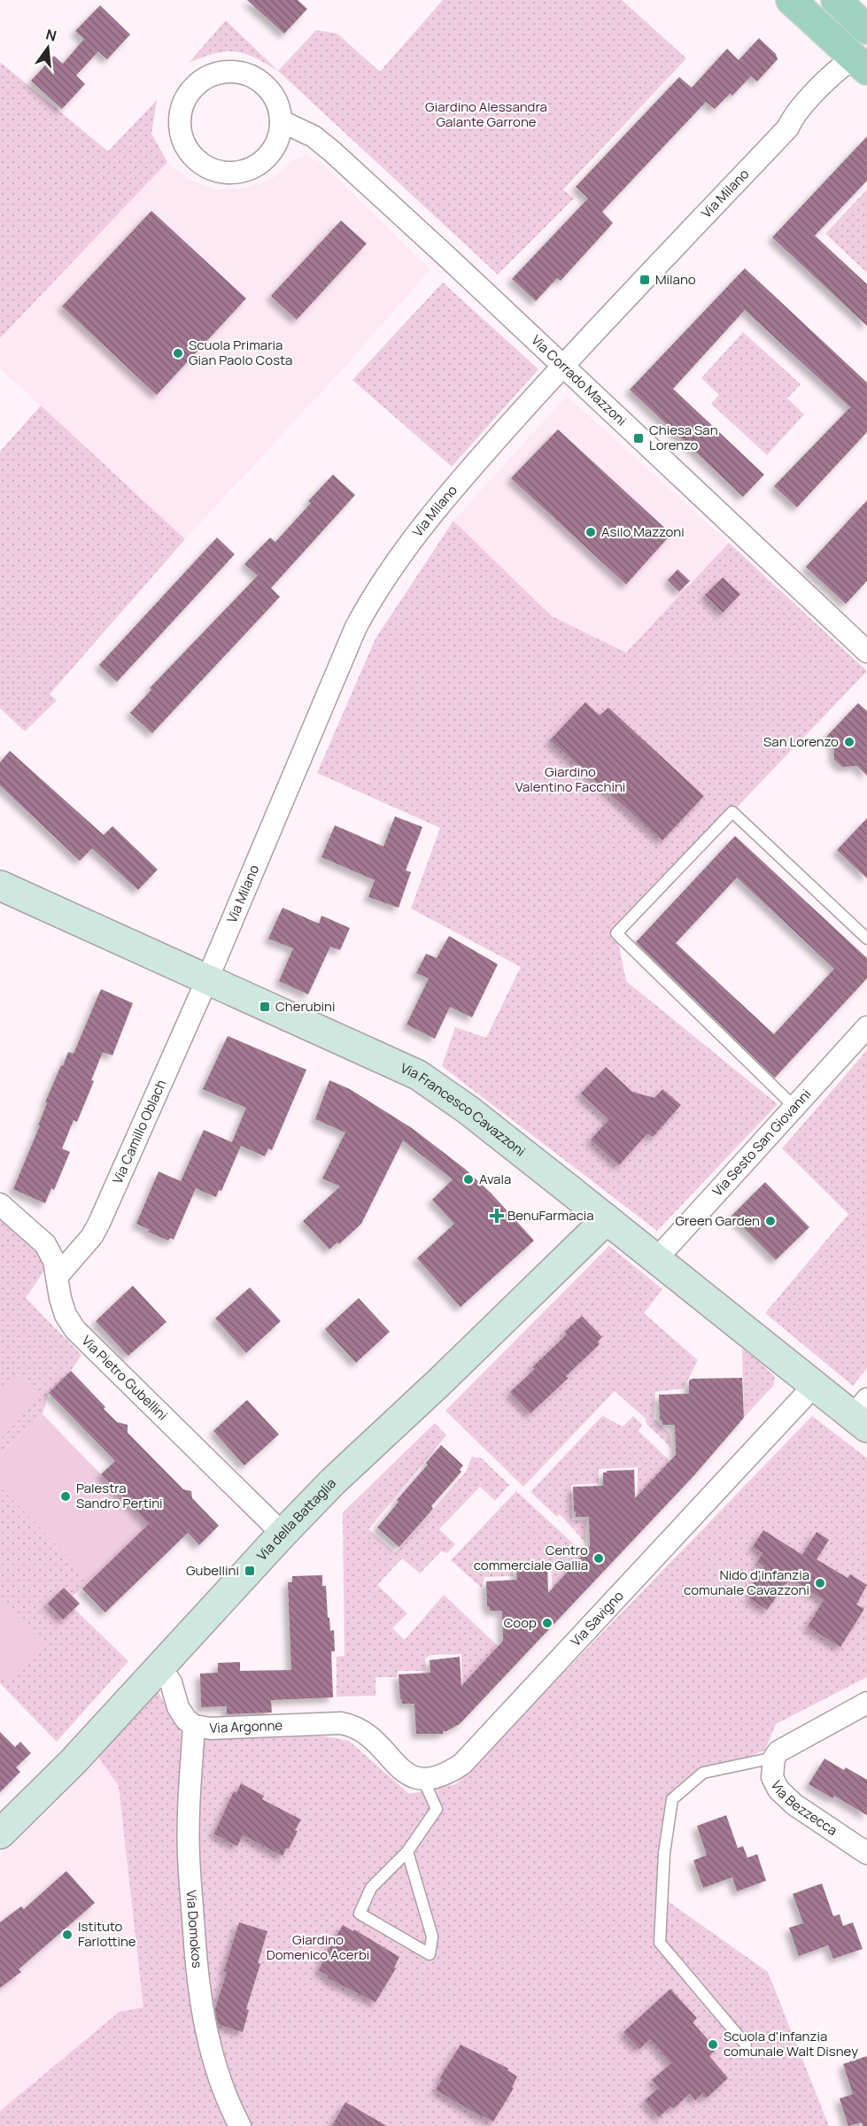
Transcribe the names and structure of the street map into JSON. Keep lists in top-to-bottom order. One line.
{"streets":{"street":["Via Milano","Via Corrado Mazzoni","Via Francesco Cavazzoni","Via Camillo Oblach","Via Sesto San Giovanni","Via Pietro Gubellini","Via della Battaglia","Via Savigno","Via Argonne","Via Bezzecca","Via Domokos"]},"crossings":[["Via Milano","Via Corrado Mazzoni"],["Via Milano","Via Francesco Cavazzoni"],["Via Milano","Via Camillo Oblach"],["Via Francesco Cavazzoni","Via Camillo Oblach"],["Via Francesco Cavazzoni","Via Sesto San Giovanni"],["Via Francesco Cavazzoni","Via della Battaglia"],["Via Francesco Cavazzoni","Via Savigno"],["Via Camillo Oblach","Via Pietro Gubellini"],["Via Pietro Gubellini","Via della Battaglia"],["Via della Battaglia","Via Argonne"],["Via Savigno","Via Argonne"],["Via Argonne","Via Domokos"]],"parks":["Giardino Alessandra Galante Garrone","Giardino Valentino Facchini","Giardino Domenico Acerbi"],"places":{"transit":["Milano","Chiesa San Lorenzo","Cherubini","Gubellini"],"other":["Scuola Primaria Gian Paolo Costa","Asilo Mazzoni","San Lorenzo","Avala","Green Garden","Palestra Sandro Pertini","Centro commerciale Gallia","Nido d'infanzia comunale Cavazzoni","Coop","Istituto Farlottine","Scuola d'infanzia comunale Walt Disney"],"health":["BenuFarmacia"]},"north":"top"}
